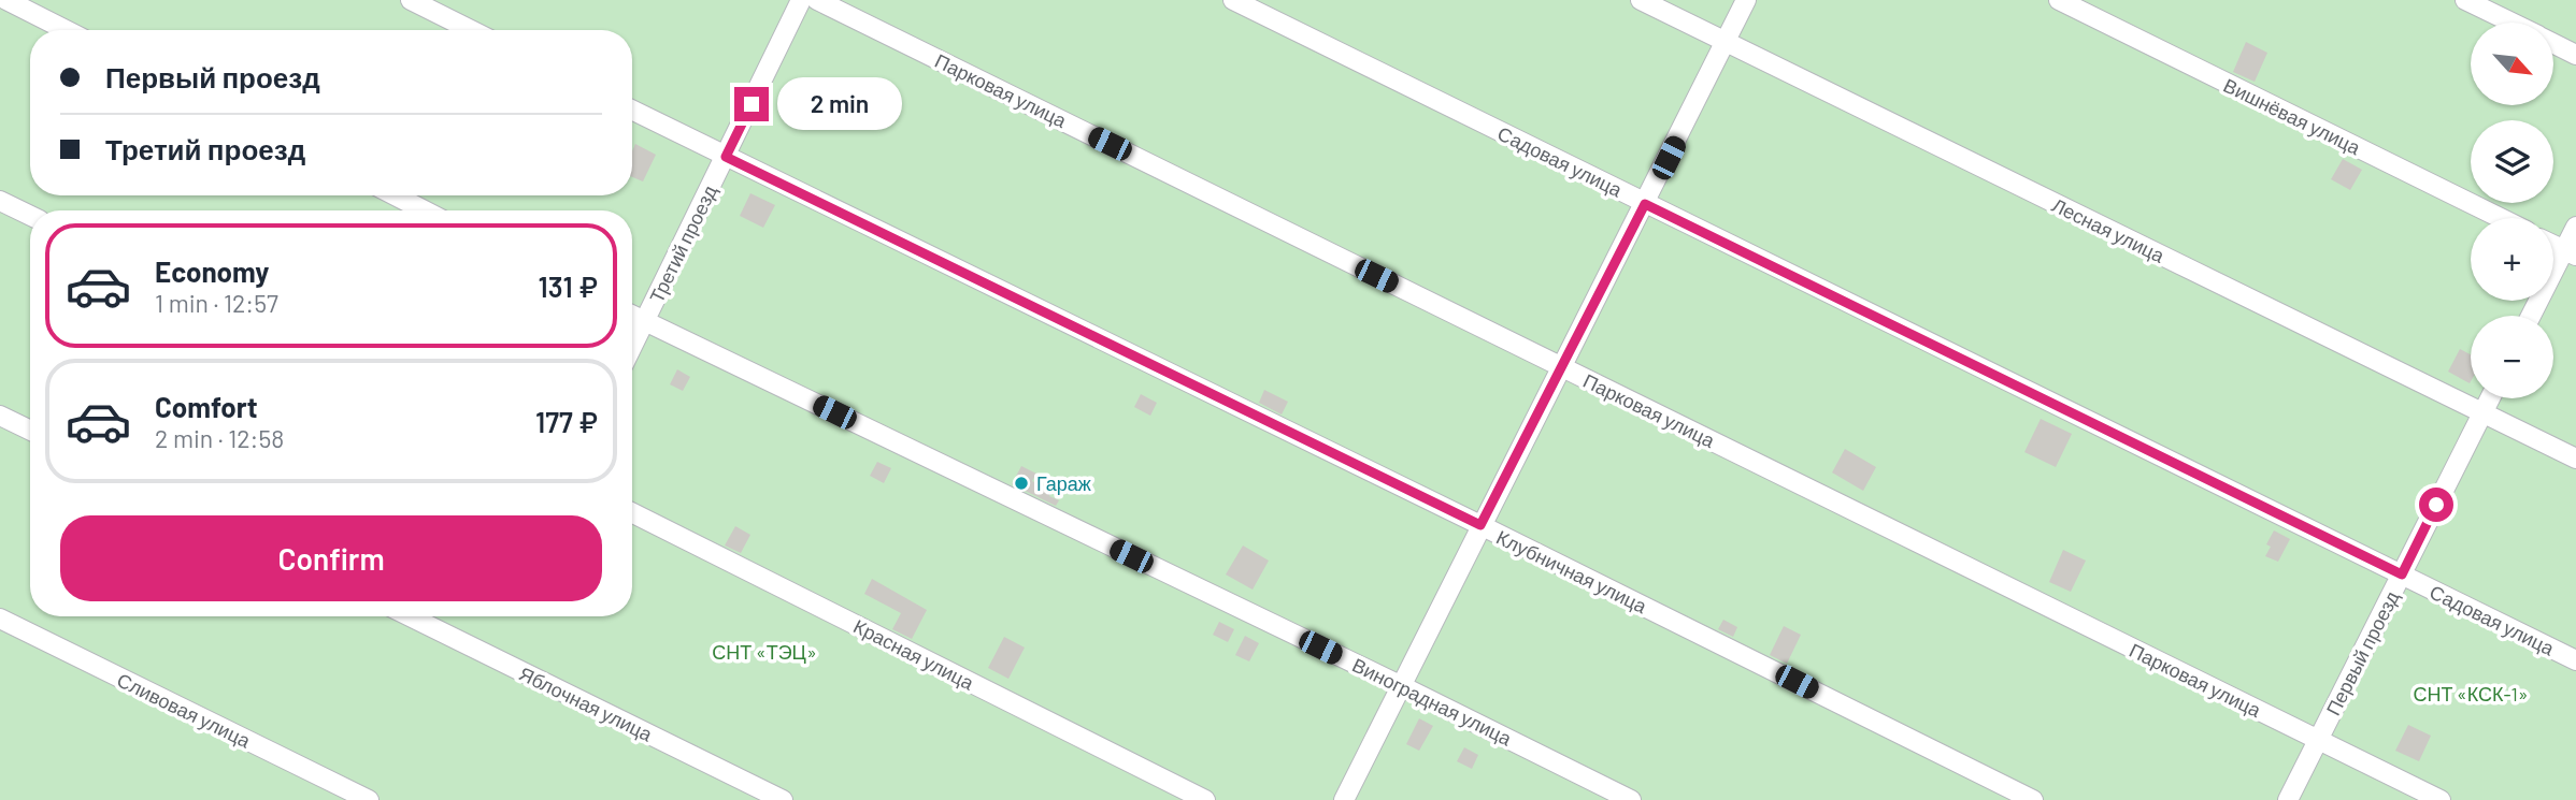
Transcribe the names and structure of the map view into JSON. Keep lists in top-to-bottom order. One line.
{"streets":{"street":["Парковая улица","Вишнёвая улица","Садовая улица","Лесная улица","Третий проезд","Клубничная улица","Первый проезд","Красная улица","Виноградная улица","Яблочная улица","Сливовая улица"]},"crossings":[["Парковая улица","Первый проезд"],["Садовая улица","Первый проезд"],["Лесная улица","Первый проезд"],["Третий проезд","Клубничная улица"],["Третий проезд","Виноградная улица"]],"parks":["СНТ «ТЭЦ»","СНТ «КСК-1»"],"places":["Гараж"],"north":"bottom right","page":{"map_buttons":["+","−"],"banner":["Первый проезд","Третий проезд"],"bubble":"2 min","list":[{"name":"Economy","note":"1 min · 12:57","value":"131 ₽"},{"name":"Comfort","note":"2 min · 12:58","value":"177 ₽"}],"buttons":"Confirm"}}
